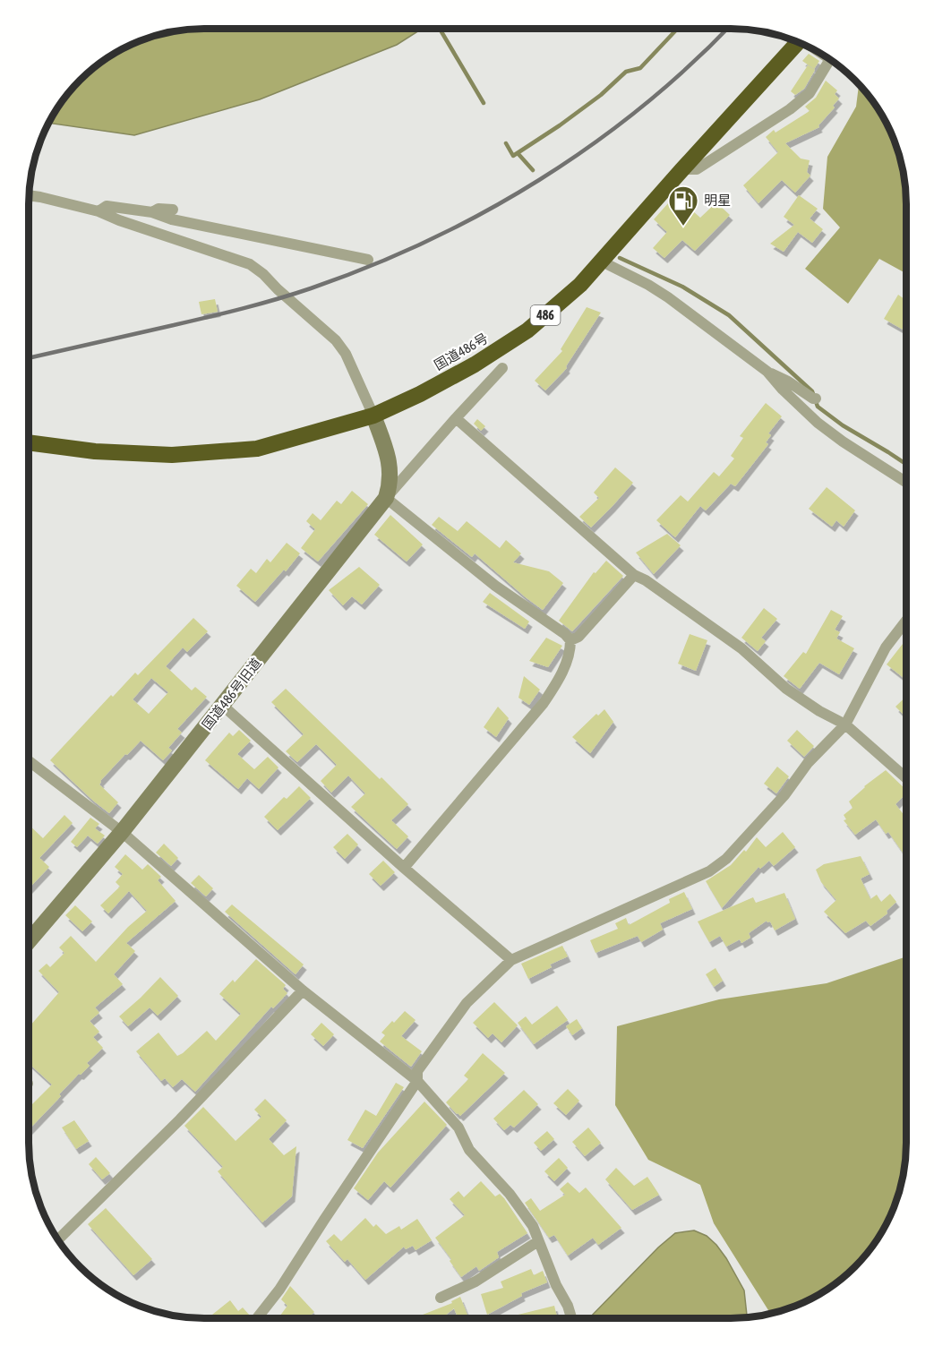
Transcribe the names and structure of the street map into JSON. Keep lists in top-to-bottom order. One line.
{"streets":{"highway":["486","国道486号"],"street":["国道486号旧道"]},"crossings":[["国道486号","国道486号旧道"]],"places":{"fuel station":["明星"]}}
